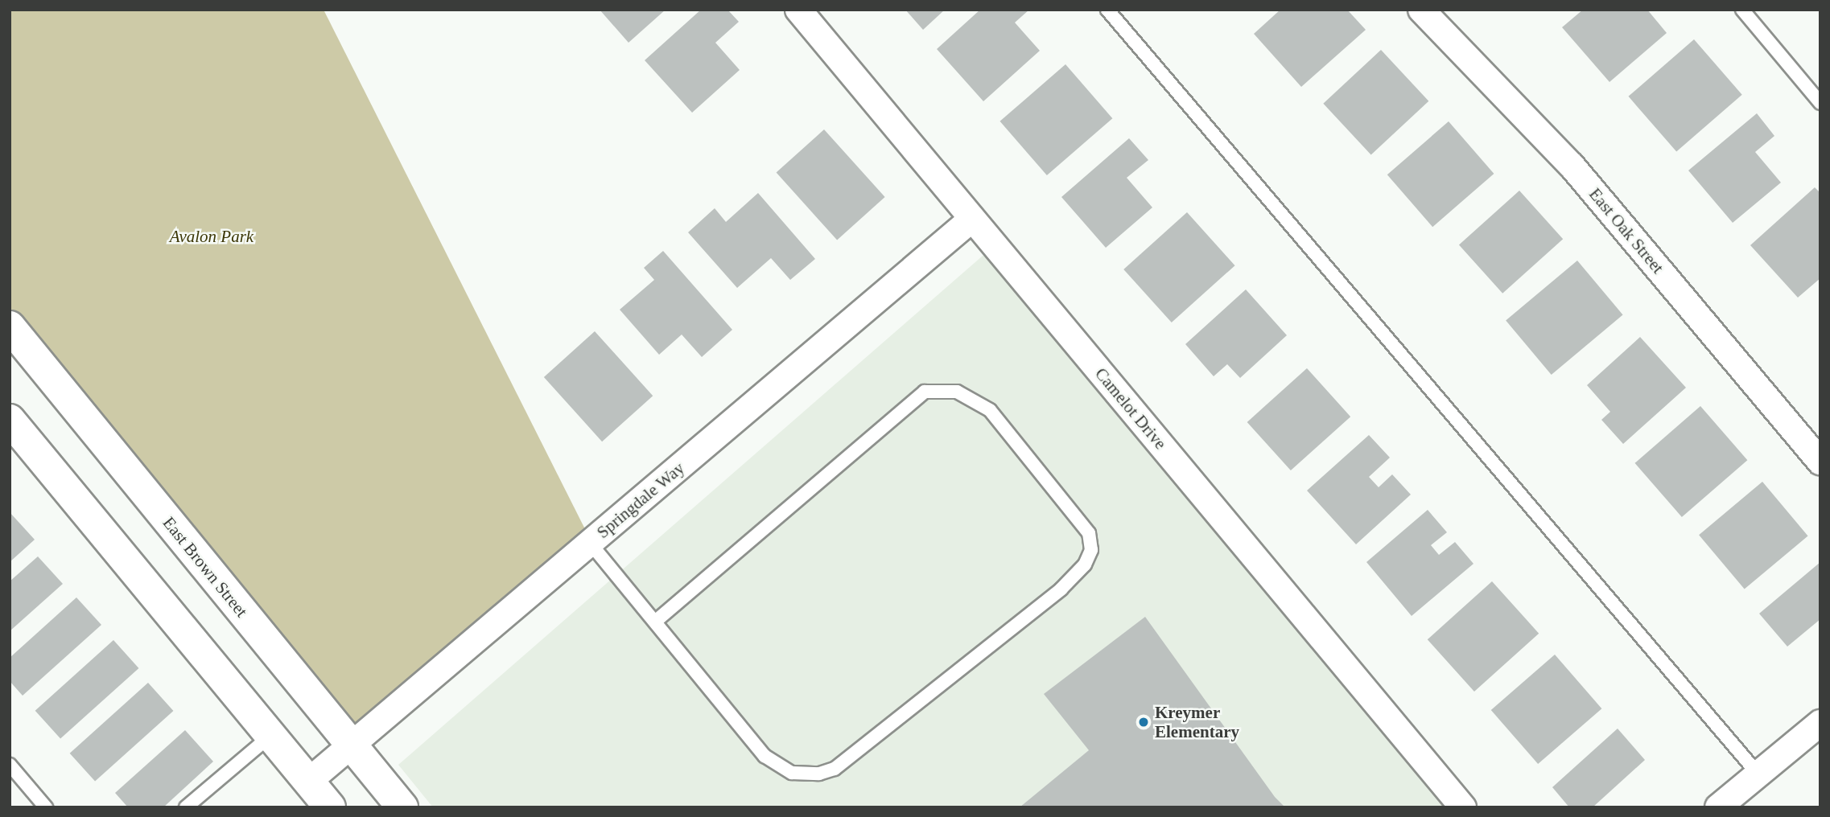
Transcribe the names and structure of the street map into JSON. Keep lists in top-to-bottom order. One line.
{"streets":{"main road":["East Brown Street"],"street":["East Oak Street","Camelot Drive","Springdale Way"]},"crossings":[["Camelot Drive","Springdale Way"],["Springdale Way","East Brown Street"]],"parks":["Avalon Park"],"places":["Kreymer Elementary"]}
